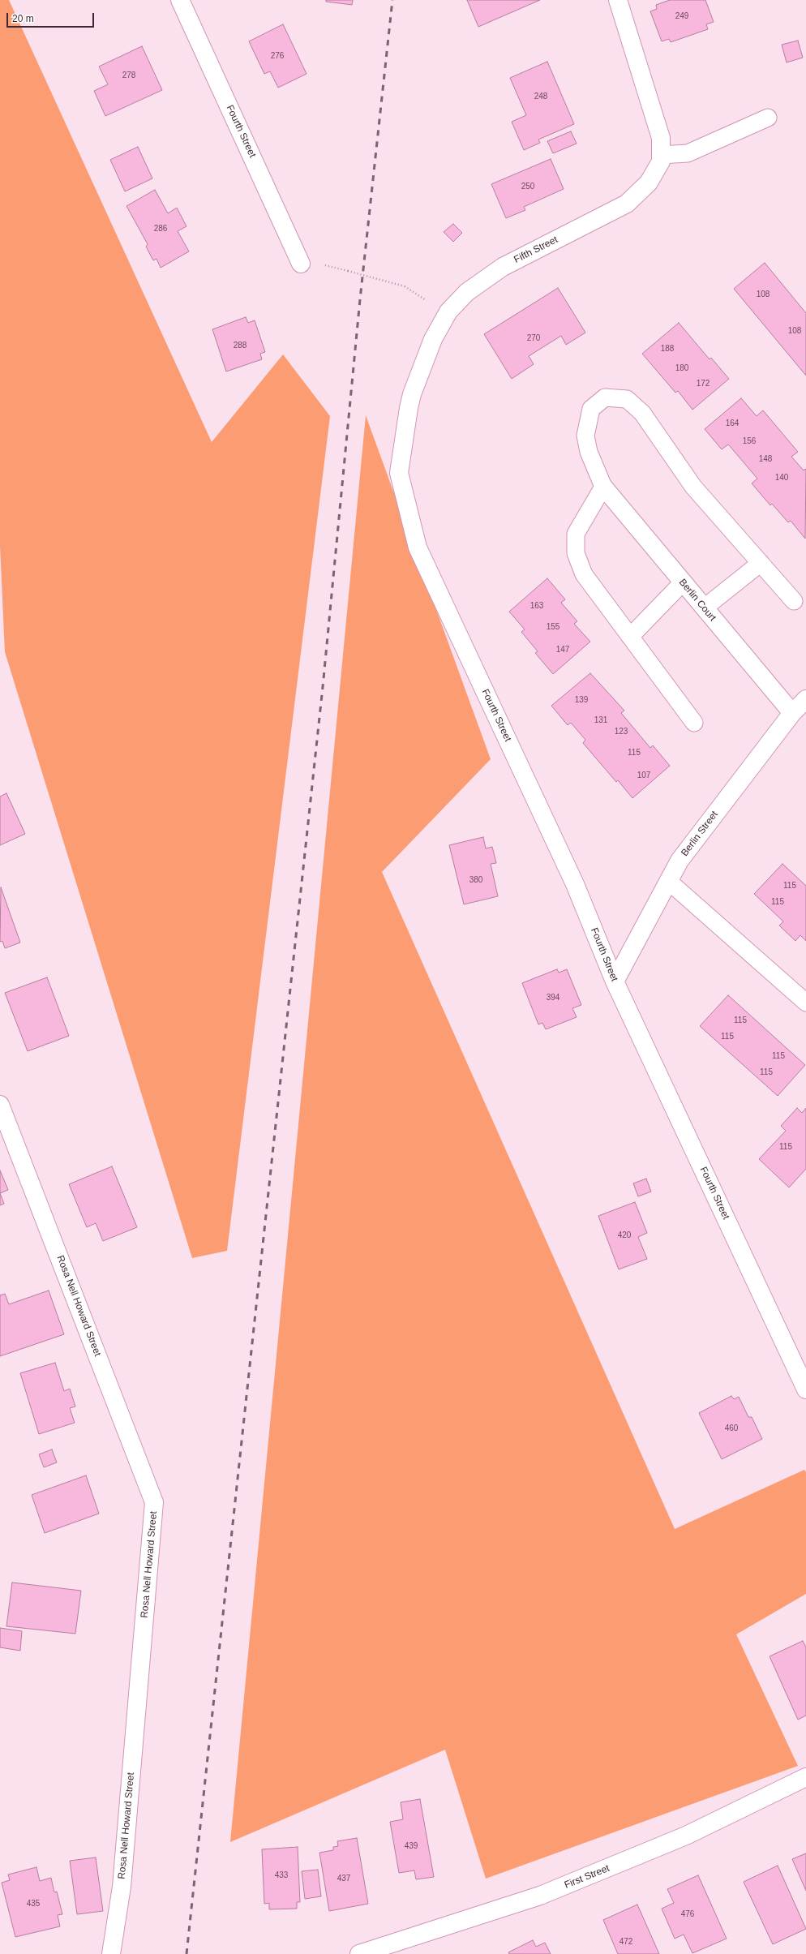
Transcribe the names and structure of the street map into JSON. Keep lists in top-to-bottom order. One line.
{"streets":{"street":["Fourth Street","Fifth Street","Berlin Court","Berlin Street","Rosa Nell Howard Street","First Street"]},"crossings":[["Fourth Street","Fifth Street"],["Fourth Street","Berlin Street"],["Berlin Court","Berlin Street"]],"house_numbers":["249","276","278","248","250","286","108","108","270","288","188","180","172","164","156","148","140","163","155","147","139","131","123","115","107","380","115","115","394","115","115","115","115","115","420","460","439","433","437","435","476","472"],"scale_bar":"20 m"}
